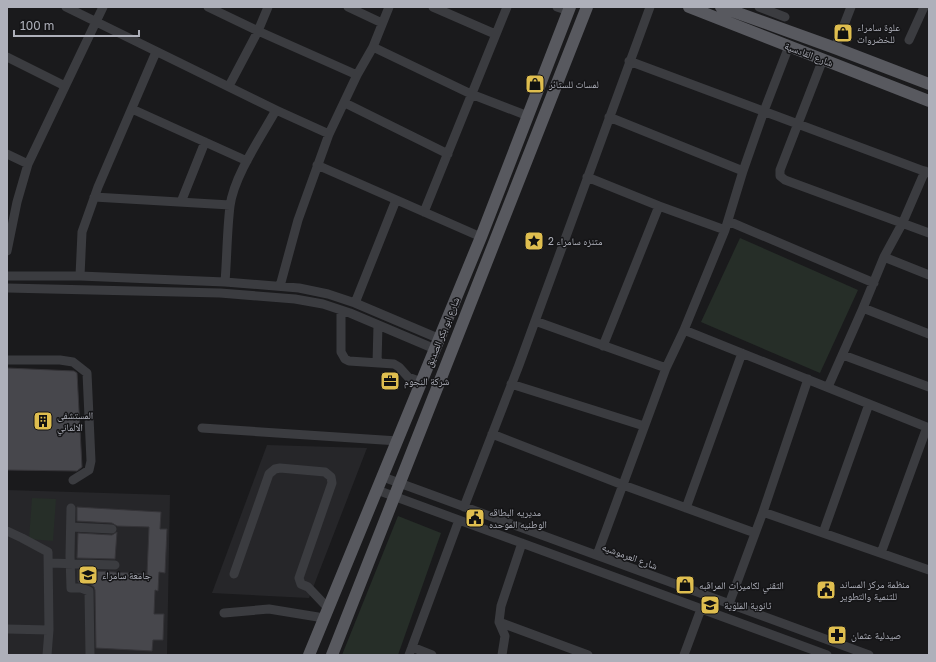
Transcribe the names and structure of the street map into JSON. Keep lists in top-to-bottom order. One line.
{"streets":{"main road":["شارع القادسية","شارع ابو بكر الصديق"],"street":["شارع العرموشيه"]},"crossings":[["شارع ابو بكر الصديق","شارع العرموشيه"]],"places":{"shop":["علوة سامراء للخضروات","لمسات للستائر","التقني لكاميرات المراقبه"],"place":["متنزه سامراء 2"],"office":["شركة النجوم"],"building":["المستشفى الالماني"],"public building":["مديريه البطاقه الوطنيه الموحده","منظمة مركز المساند للتنمية والتطوير"],"school or university":["جامعة سامراء","ثانوية الملوية"],"pharmacy":["صيدلية عثمان"]},"scale_bar":"100 m"}
